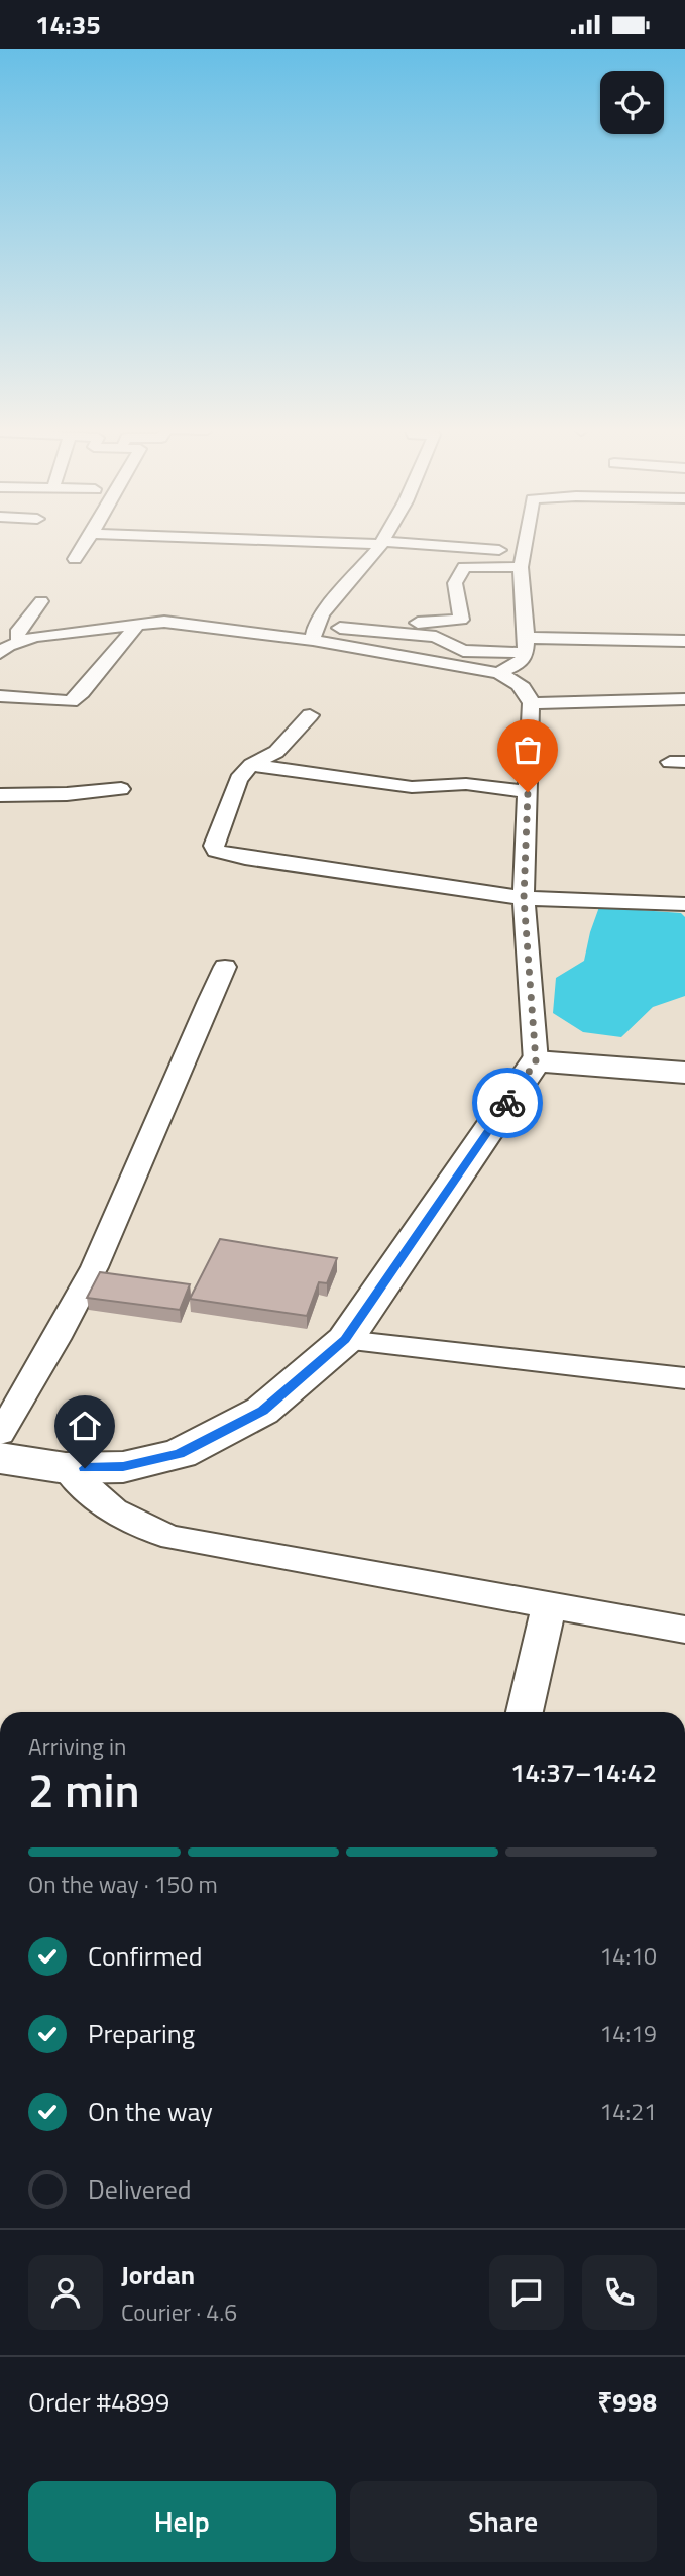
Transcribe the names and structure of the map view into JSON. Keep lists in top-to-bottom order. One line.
{"page":{"status":"14:35","heading":["2 min","Arriving in","14:37–14:42"],"panel":["Jordan","Courier · 4.6","Order #4899","₹998"],"bar":"On the way · 150 m","list":[["Confirmed","14:10"],["Preparing","14:19"],["On the way","14:21"],"Delivered"],"buttons":["Help","Share"]}}
